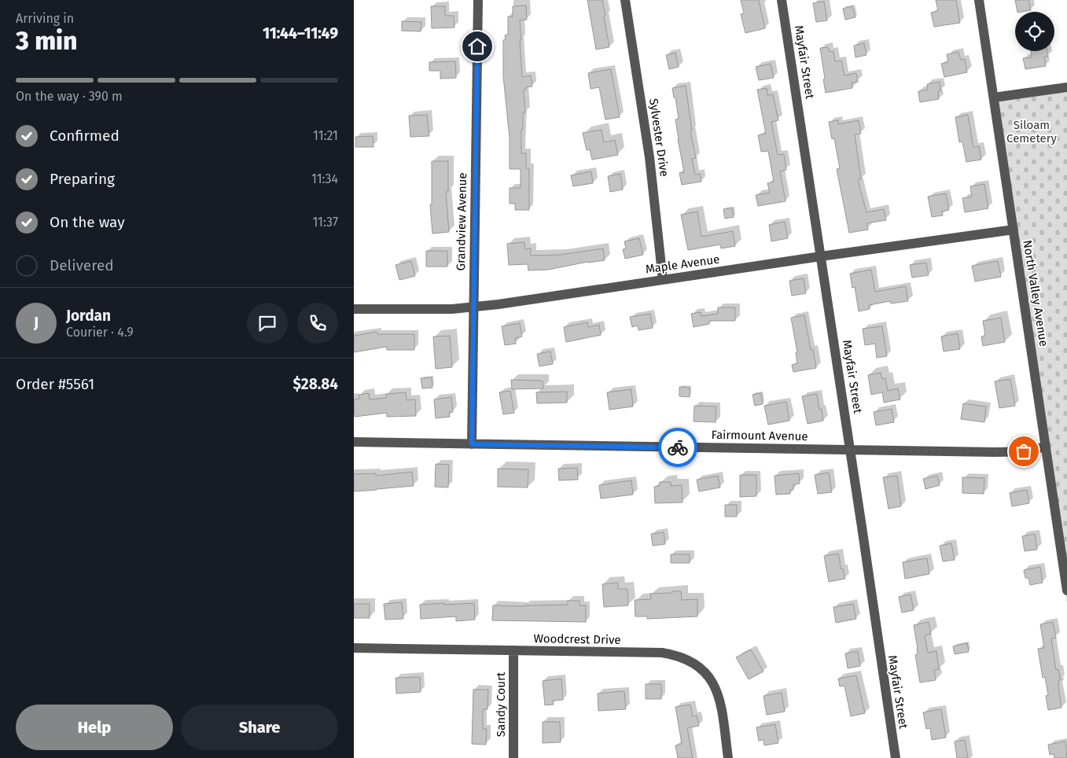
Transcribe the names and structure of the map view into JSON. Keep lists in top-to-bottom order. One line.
{"streets":{"street":["Mayfair Street","Sylvester Drive","Grandview Avenue","Maple Avenue","North Valley Avenue","Fairmount Avenue","Woodcrest Drive","Sandy Court"]},"crossings":[["Mayfair Street","Maple Avenue"],["Mayfair Street","Fairmount Avenue"],["Sylvester Drive","Maple Avenue"],["Grandview Avenue","Maple Avenue"],["Grandview Avenue","Fairmount Avenue"],["Maple Avenue","North Valley Avenue"],["North Valley Avenue","Fairmount Avenue"],["Woodcrest Drive","Sandy Court"]],"parks":["Siloam Cemetery"],"page":{"heading":["3 min","Arriving in","11:44–11:49"],"panel":["Jordan","Courier · 4.9","Order #5561","$28.84"],"bar":"On the way · 390 m","list":[["Confirmed","11:21"],["Preparing","11:34"],["On the way","11:37"],"Delivered"],"round":"J","buttons":["Help","Share"]}}
